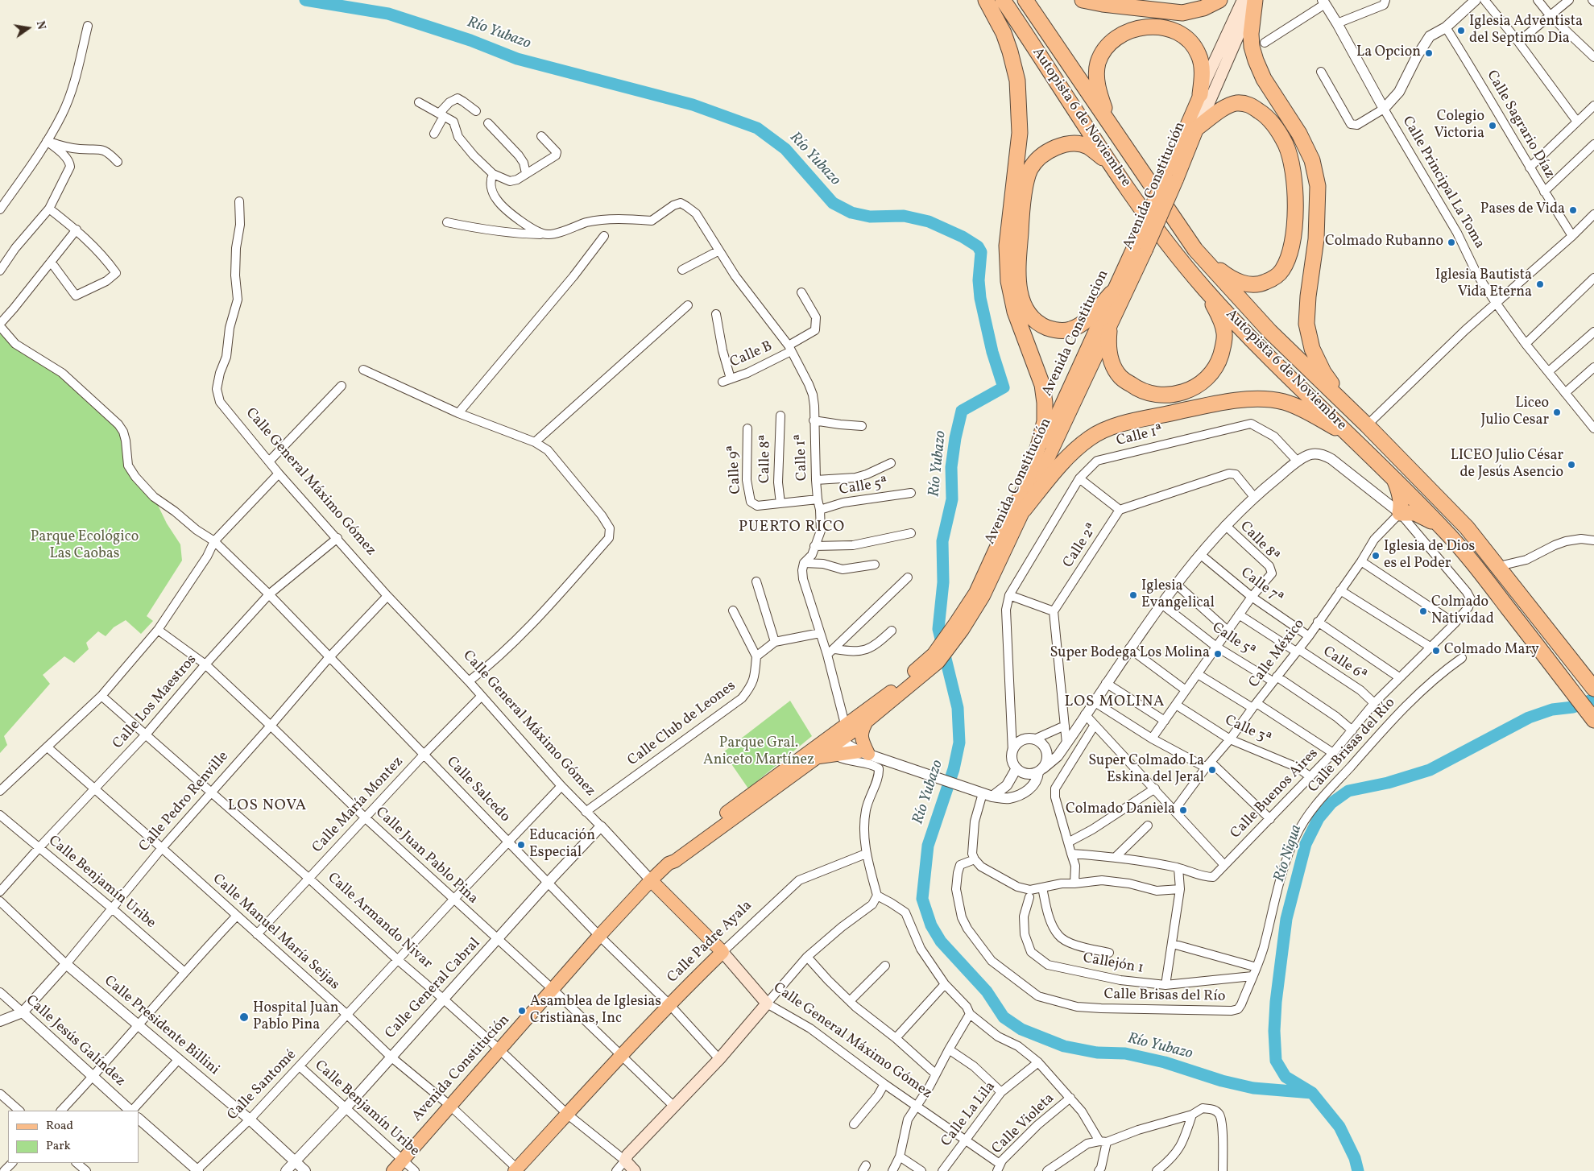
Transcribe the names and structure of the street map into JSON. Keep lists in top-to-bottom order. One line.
{"streets":{"highway":["Autopista 6 de Noviembre"],"main road":["Avenida Constitución","Avenida Constitucion","Calle General Máximo Gómez","Calle Armando Nivar","Calle Padre Ayala"],"street":["Calle Sagrario Díaz","Calle Principal La Toma","Calle B","Calle 1ª","Calle 8ª","Calle 9ª","Calle 5ª","Calle 2ª","Calle 7ª","Calle México","Calle 6ª","Calle Los Maestros","Calle Club de Leones","Calle 3ª","Calle Brisas del Río","Calle Salcedo","Calle Buenos Aires","Calle Pedro Renville","Calle María Montez","Calle Juan Pablo Pina","Calle Benjamín Uribe","Calle Manuel María Seijas","Callejón 1","Calle General Cabral","Calle Presidente Billini","Calle Jesús Galíndez","Calle Santomé","Calle La Lila","Calle Violeta"]},"crossings":[["Avenida Constitución","Avenida Constitucion"],["Avenida Constitución","Calle General Máximo Gómez"],["Avenida Constitución","Calle Salcedo"],["Avenida Constitución","Calle Juan Pablo Pina"],["Avenida Constitución","Calle Benjamín Uribe"],["Avenida Constitución","Calle Armando Nivar"],["Avenida Constitución","Calle Manuel María Seijas"],["Calle B","Calle 1ª"],["Calle 1ª","Calle 5ª"],["Calle 8ª","Calle 9ª"],["Calle 8ª","Calle 7ª"],["Calle General Máximo Gómez","Calle Los Maestros"],["Calle General Máximo Gómez","Calle Club de Leones"],["Calle General Máximo Gómez","Calle Pedro Renville"],["Calle General Máximo Gómez","Calle María Montez"],["Calle General Máximo Gómez","Calle Padre Ayala"],["Calle General Máximo Gómez","Calle General Cabral"],["Calle General Máximo Gómez","Calle Santomé"],["Calle General Máximo Gómez","Calle La Lila"],["Calle General Máximo Gómez","Calle Violeta"],["Calle 5ª","Calle México"],["Calle 5ª","Calle Buenos Aires"],["Calle 7ª","Calle México"],["Calle México","Calle 6ª"],["Calle México","Calle 3ª"],["Calle México","Calle Buenos Aires"],["Calle 6ª","Calle Buenos Aires"],["Calle Los Maestros","Calle Salcedo"],["Calle Los Maestros","Calle Juan Pablo Pina"],["Calle Los Maestros","Calle Benjamín Uribe"],["Calle Los Maestros","Calle Armando Nivar"],["Calle Los Maestros","Calle Manuel María Seijas"],["Calle 3ª","Calle Buenos Aires"],["Calle Brisas del Río","Callejón 1"],["Calle Salcedo","Calle Pedro Renville"],["Calle Salcedo","Calle María Montez"],["Calle Salcedo","Calle Padre Ayala"],["Calle Salcedo","Calle General Cabral"],["Calle Salcedo","Calle Santomé"],["Calle Pedro Renville","Calle Juan Pablo Pina"],["Calle Pedro Renville","Calle Benjamín Uribe"],["Calle Pedro Renville","Calle Armando Nivar"],["Calle Pedro Renville","Calle Manuel María Seijas"],["Calle Pedro Renville","Calle Presidente Billini"],["Calle Pedro Renville","Calle Jesús Galíndez"],["Calle María Montez","Calle Juan Pablo Pina"],["Calle María Montez","Calle Armando Nivar"],["Calle María Montez","Calle Manuel María Seijas"],["Calle Juan Pablo Pina","Calle Padre Ayala"],["Calle Juan Pablo Pina","Calle General Cabral"],["Calle Juan Pablo Pina","Calle Santomé"],["Calle Benjamín Uribe","Calle General Cabral"],["Calle Benjamín Uribe","Calle Santomé"],["Calle Armando Nivar","Calle Padre Ayala"],["Calle Armando Nivar","Calle General Cabral"],["Calle Armando Nivar","Calle Santomé"],["Calle Manuel María Seijas","Calle Padre Ayala"],["Calle Manuel María Seijas","Calle General Cabral"],["Calle Manuel María Seijas","Calle Santomé"],["Calle General Cabral","Calle Presidente Billini"],["Calle Presidente Billini","Calle Santomé"]],"districts":["PUERTO RICO","LOS MOLINA","LOS NOVA"],"water":["Río Yubazo","Río Nigua"],"parks":["Parque Ecológico Las Caobas","Parque Gral. Aniceto Martínez"],"places":["Iglesia Adventista del Septimo Dia","La Opcion","Colegio Victoria","Pases de Vida","Colmado Rubanno","Iglesia Bautista Vida Eterna","Liceo Julio Cesar","LICEO Julio César de Jesús Asencio","Iglesia de Dios es el Poder","Iglesia Evangelical","Colmado Natividad","Colmado Mary","Super Bodega Los Molina","Super Colmado La Eskina del Jeral","Colmado Daniela","Educación Especial","Asamblea de Iglesias Cristianas, Inc","Hospital Juan Pablo Pina"],"legend":["Road","Park"],"north":"right"}
